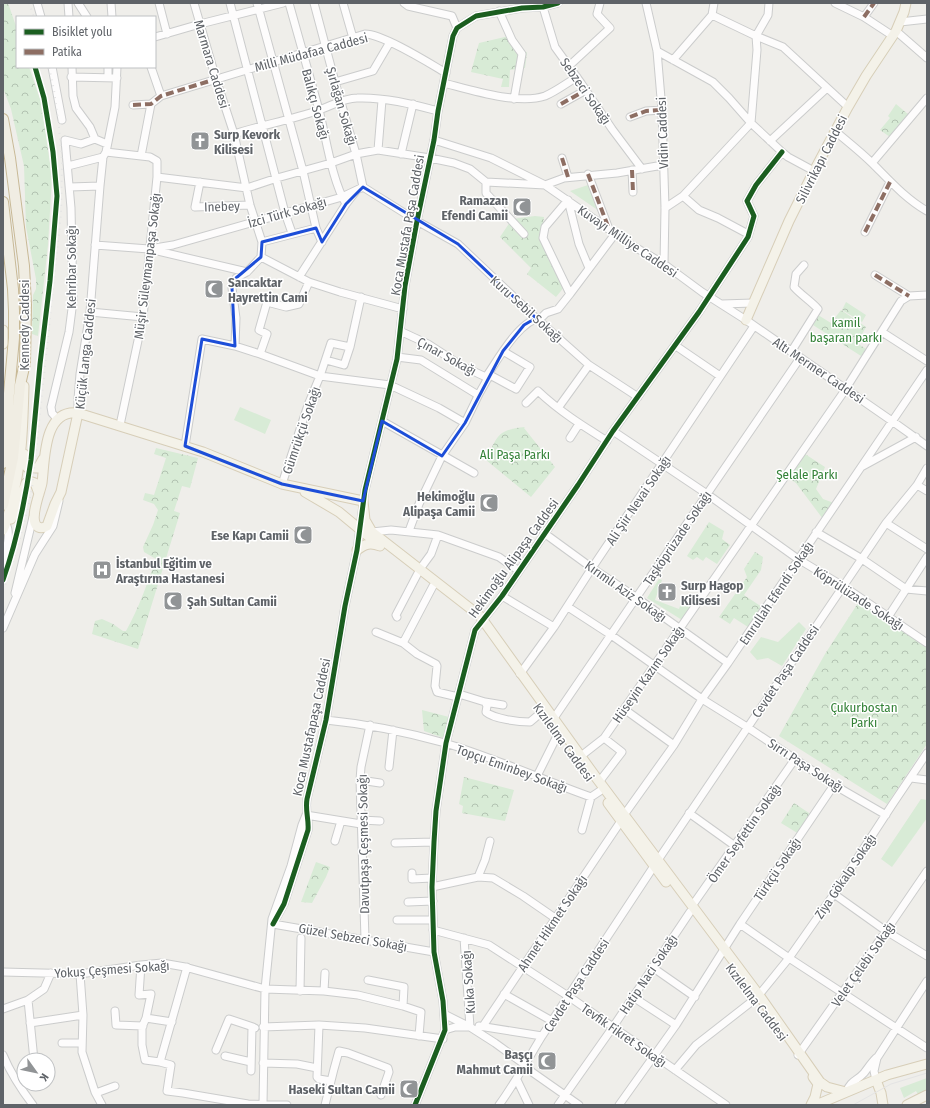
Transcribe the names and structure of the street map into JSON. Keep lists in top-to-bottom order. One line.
{"streets":{"highway":["Kennedy Caddesi"],"main road":["Silivrikapı Caddesi","Küçük Langa Caddesi","Kızılelma Caddesi"],"street":["Milli Müdafaa Caddesi","Marmara Caddesi","Sebzeci Sokağı","Balıkçı Sokağı","Şırlağan Sokağı","Vidin Caddesi","Inebey","İzci Türk Sokağı","Koca Mustafa Paşa Caddesi","Kuvayı Milliye Caddesi","Müşir Süleymanpaşa Sokağı","Kehribar Sokağı","Kuru Sebil Sokağı","Çınar Sokağı","Altı Mermer Caddesi","Gümrükçü Sokağı","Ali Şiir Nevai Sokağı","Taşköprüzade Sokağı","Hekimoğlu Alipaşa Caddesi","Kırımlı Aziz Sokağı","Emrullah Efendi Sokağı","Köprülüzade Sokağı","Cevdet Paşa Caddesi","Hüseyin Kazım Sokağı","Koca Mustafapaşa Caddesi","Sırrı Paşa Sokağı","Topçu Eminbey Sokağı","Ömer Seyfettin Sokağı","Davutpaşa Çeşmesi Sokağı","Türkçü Sokağı","Ziya Gökalp Sokağı","Ahmet Hikmet Sokağı","Güzel Sebzeci Sokağı","Velet Çelebi Sokağı","Yokuş Çeşmesi Sokağı","Hatip Naci Sokağı","Kuka Sokağı","Tevfik Fikret Sokağı"]},"crossings":[["Milli Müdafaa Caddesi","Marmara Caddesi"],["Milli Müdafaa Caddesi","Balıkçı Sokağı"],["Milli Müdafaa Caddesi","Şırlağan Sokağı"],["Milli Müdafaa Caddesi","Koca Mustafa Paşa Caddesi"],["Marmara Caddesi","Inebey"],["Marmara Caddesi","İzci Türk Sokağı"],["Balıkçı Sokağı","İzci Türk Sokağı"],["Şırlağan Sokağı","İzci Türk Sokağı"],["Vidin Caddesi","Kuvayı Milliye Caddesi"],["Silivrikapı Caddesi","Altı Mermer Caddesi"],["İzci Türk Sokağı","Müşir Süleymanpaşa Sokağı"],["Koca Mustafa Paşa Caddesi","Kuvayı Milliye Caddesi"],["Koca Mustafa Paşa Caddesi","Kuru Sebil Sokağı"],["Koca Mustafa Paşa Caddesi","Çınar Sokağı"],["Koca Mustafa Paşa Caddesi","Koca Mustafapaşa Caddesi"],["Koca Mustafa Paşa Caddesi","Kızılelma Caddesi"],["Kuvayı Milliye Caddesi","Çınar Sokağı"],["Kuvayı Milliye Caddesi","Altı Mermer Caddesi"],["Kuvayı Milliye Caddesi","Hekimoğlu Alipaşa Caddesi"],["Kuru Sebil Sokağı","Çınar Sokağı"],["Kuru Sebil Sokağı","Hekimoğlu Alipaşa Caddesi"],["Altı Mermer Caddesi","Ali Şiir Nevai Sokağı"],["Altı Mermer Caddesi","Taşköprüzade Sokağı"],["Altı Mermer Caddesi","Hekimoğlu Alipaşa Caddesi"],["Altı Mermer Caddesi","Emrullah Efendi Sokağı"],["Altı Mermer Caddesi","Hüseyin Kazım Sokağı"],["Ali Şiir Nevai Sokağı","Kırımlı Aziz Sokağı"],["Ali Şiir Nevai Sokağı","Köprülüzade Sokağı"],["Ali Şiir Nevai Sokağı","Kızılelma Caddesi"],["Ali Şiir Nevai Sokağı","Sırrı Paşa Sokağı"],["Taşköprüzade Sokağı","Kırımlı Aziz Sokağı"],["Taşköprüzade Sokağı","Köprülüzade Sokağı"],["Taşköprüzade Sokağı","Kızılelma Caddesi"],["Taşköprüzade Sokağı","Sırrı Paşa Sokağı"],["Hekimoğlu Alipaşa Caddesi","Kırımlı Aziz Sokağı"],["Hekimoğlu Alipaşa Caddesi","Köprülüzade Sokağı"],["Hekimoğlu Alipaşa Caddesi","Kızılelma Caddesi"],["Hekimoğlu Alipaşa Caddesi","Topçu Eminbey Sokağı"],["Hekimoğlu Alipaşa Caddesi","Güzel Sebzeci Sokağı"],["Hekimoğlu Alipaşa Caddesi","Tevfik Fikret Sokağı"],["Kırımlı Aziz Sokağı","Emrullah Efendi Sokağı"],["Kırımlı Aziz Sokağı","Hüseyin Kazım Sokağı"],["Emrullah Efendi Sokağı","Köprülüzade Sokağı"],["Emrullah Efendi Sokağı","Kızılelma Caddesi"],["Emrullah Efendi Sokağı","Sırrı Paşa Sokağı"],["Emrullah Efendi Sokağı","Ahmet Hikmet Sokağı"],["Köprülüzade Sokağı","Cevdet Paşa Caddesi"],["Köprülüzade Sokağı","Hüseyin Kazım Sokağı"],["Cevdet Paşa Caddesi","Kızılelma Caddesi"],["Cevdet Paşa Caddesi","Sırrı Paşa Sokağı"],["Cevdet Paşa Caddesi","Tevfik Fikret Sokağı"],["Hüseyin Kazım Sokağı","Kızılelma Caddesi"],["Hüseyin Kazım Sokağı","Sırrı Paşa Sokağı"],["Koca Mustafapaşa Caddesi","Kızılelma Caddesi"],["Koca Mustafapaşa Caddesi","Topçu Eminbey Sokağı"],["Koca Mustafapaşa Caddesi","Güzel Sebzeci Sokağı"],["Koca Mustafapaşa Caddesi","Yokuş Çeşmesi Sokağı"],["Kızılelma Caddesi","Ömer Seyfettin Sokağı"],["Kızılelma Caddesi","Türkçü Sokağı"],["Kızılelma Caddesi","Ziya Gökalp Sokağı"],["Kızılelma Caddesi","Ahmet Hikmet Sokağı"],["Kızılelma Caddesi","Velet Çelebi Sokağı"],["Kızılelma Caddesi","Hatip Naci Sokağı"],["Sırrı Paşa Sokağı","Ömer Seyfettin Sokağı"],["Sırrı Paşa Sokağı","Türkçü Sokağı"],["Sırrı Paşa Sokağı","Ziya Gökalp Sokağı"],["Topçu Eminbey Sokağı","Davutpaşa Çeşmesi Sokağı"],["Ömer Seyfettin Sokağı","Hatip Naci Sokağı"],["Davutpaşa Çeşmesi Sokağı","Güzel Sebzeci Sokağı"],["Türkçü Sokağı","Tevfik Fikret Sokağı"],["Ziya Gökalp Sokağı","Tevfik Fikret Sokağı"],["Ahmet Hikmet Sokağı","Tevfik Fikret Sokağı"],["Hatip Naci Sokağı","Tevfik Fikret Sokağı"],["Kuka Sokağı","Tevfik Fikret Sokağı"]],"parks":["kamil başaran parkı","Ali Paşa Parkı","Şelale Parkı","Çukurbostan Parkı"],"places":{"church":["Surp Kevork Kilisesi","Surp Hagop Kilisesi"],"mosque":["Ramazan Efendi Camii","Sancaktar Hayrettin Cami","Hekimoğlu Alipaşa Camii","Ese Kapı Camii","Şah Sultan Camii","Başçı Mahmut Camii","Haseki Sultan Camii"],"hospital":["İstanbul Eğitim ve Araştırma Hastanesi"]},"legend":["Bisiklet yolu","Patika"],"north":"bottom right"}
